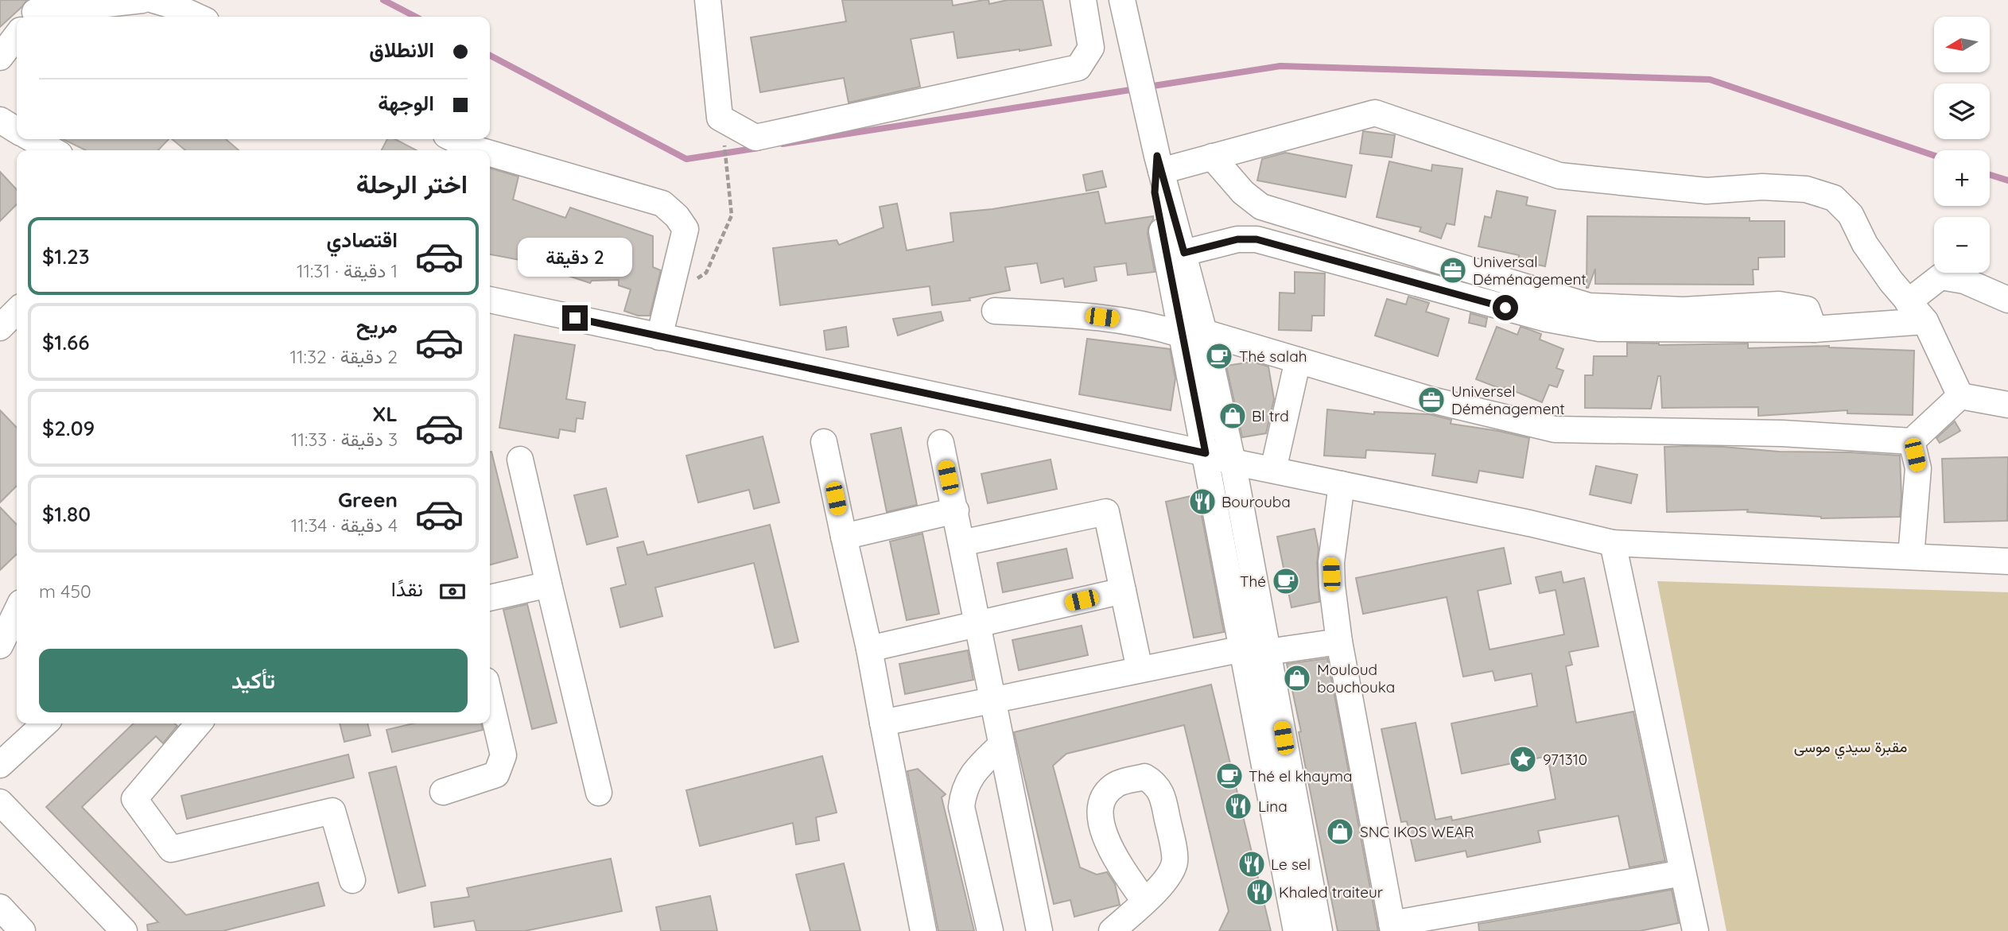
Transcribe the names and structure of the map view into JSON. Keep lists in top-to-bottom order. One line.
{"parks":["مقبرة سيدي موسى"],"places":{"office":["Universal Déménagement","Universel Déménagement"],"cafe":["Thé salah","Thé","Thé el khayma"],"shop":["Bl trd","Mouloud bouchouka","SNC IKOS WEAR"],"restaurant":["Bourouba","Lina","Le sel","Khaled traiteur"],"place":["971310"]},"north":"left","page":{"map_buttons":["+","−"],"banner":["الانطلاق","الوجهة"],"heading":"اختر الرحلة","list":[{"name":"اقتصادي","note":"1 دقيقة · 11:31","value":"$1.23"},{"name":"مريح","note":"2 دقيقة · 11:32","value":"$1.66"},{"name":"XL","note":"3 دقيقة · 11:33","value":"$2.09"},{"name":"Green","note":"4 دقيقة · 11:34","value":"$1.80"}],"bubble":"2 دقيقة","pay":["نقدًا","450 m"],"buttons":"تأكيد"}}
